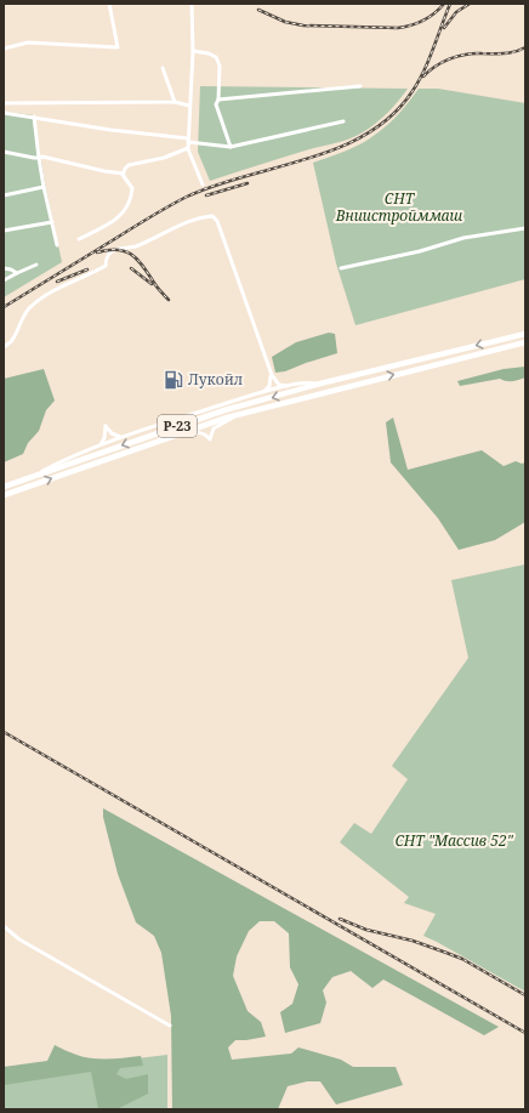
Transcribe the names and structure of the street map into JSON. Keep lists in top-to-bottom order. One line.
{"streets":{"highway":["Р-23"]},"parks":["СНТ Вниистройммаш","СНТ \"Массив 52\""],"places":{"fuel station":["Лукойл"]}}
